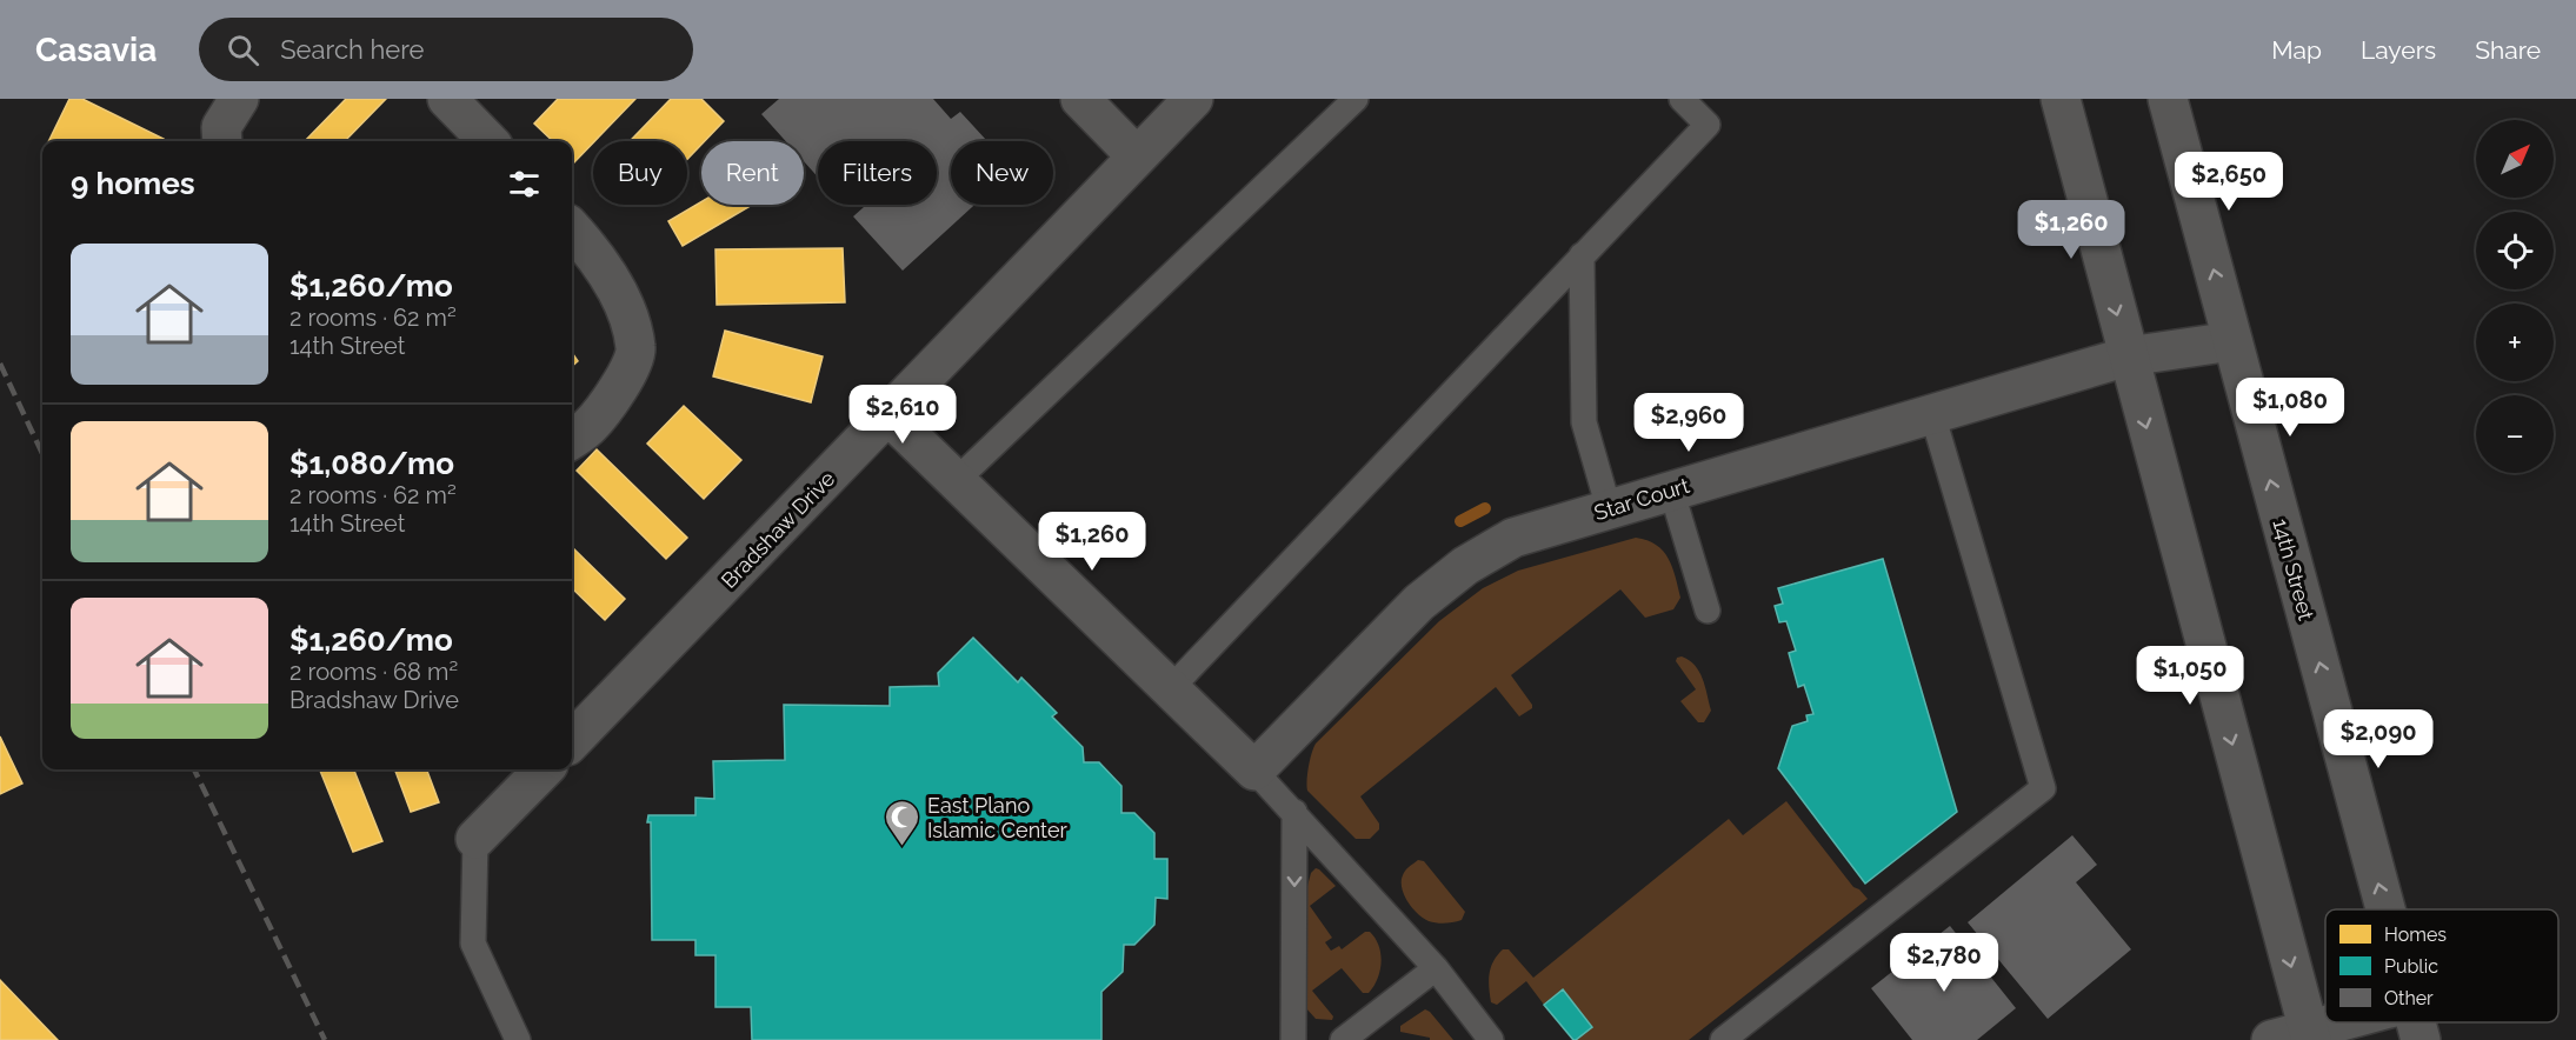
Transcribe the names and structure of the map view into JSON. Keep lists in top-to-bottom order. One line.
{"streets":{"street":["Star Court","Bradshaw Drive","14th Street"]},"crossings":[["Star Court","14th Street"]],"places":{"mosque":["East Plano Islamic Center"]},"legend":["Homes","Public","Other"],"north":"top right","page":{"header":"Casavia","search":"Search here","nav":["Map","Layers","Share"],"map_buttons":["+","−"],"chip":["Buy","Rent","Filters","New"],"heading":"9 homes","price":["$2,650","$1,260","$1,080","$2,610","$2,960","$1,260","$1,050","$2,090","$2,780"],"list":[{"name":"$1,260/mo","note":"2 rooms · 62 m² · 14th Street"},{"name":"$1,080/mo","note":"2 rooms · 62 m² · 14th Street"},{"name":"$1,260/mo","note":"2 rooms · 68 m² · Bradshaw Drive"}]}}
